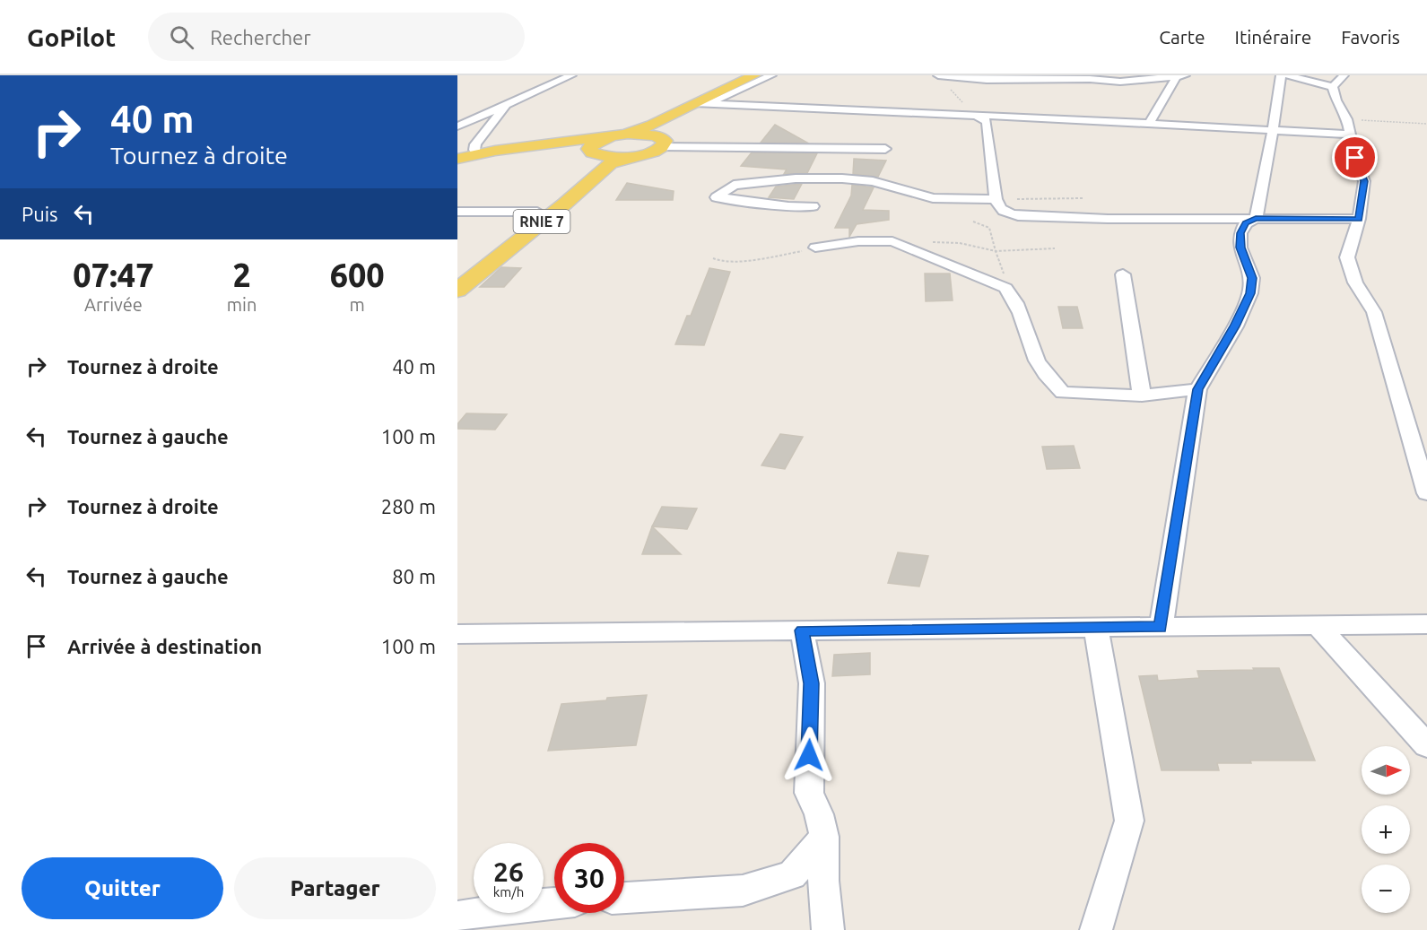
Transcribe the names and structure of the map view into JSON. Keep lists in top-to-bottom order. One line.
{"streets":{"main road":["RNIE 7"]},"north":"right","page":{"header":"GoPilot","search":"Rechercher","nav":["Carte","Itinéraire","Favoris"],"turn":["40 m","Tournez à droite"],"then":"Puis","eta":["07:47","Arrivée","2","min","600","m"],"list":[{"name":"Tournez à droite","value":"40 m"},{"name":"Tournez à gauche","value":"100 m"},{"name":"Tournez à droite","value":"280 m"},{"name":"Tournez à gauche","value":"80 m"},{"name":"Arrivée à destination","value":"100 m"}],"map_buttons":["+","−"],"speed":"26 km/h","limit":"30","buttons":["Quitter","Partager"]}}
